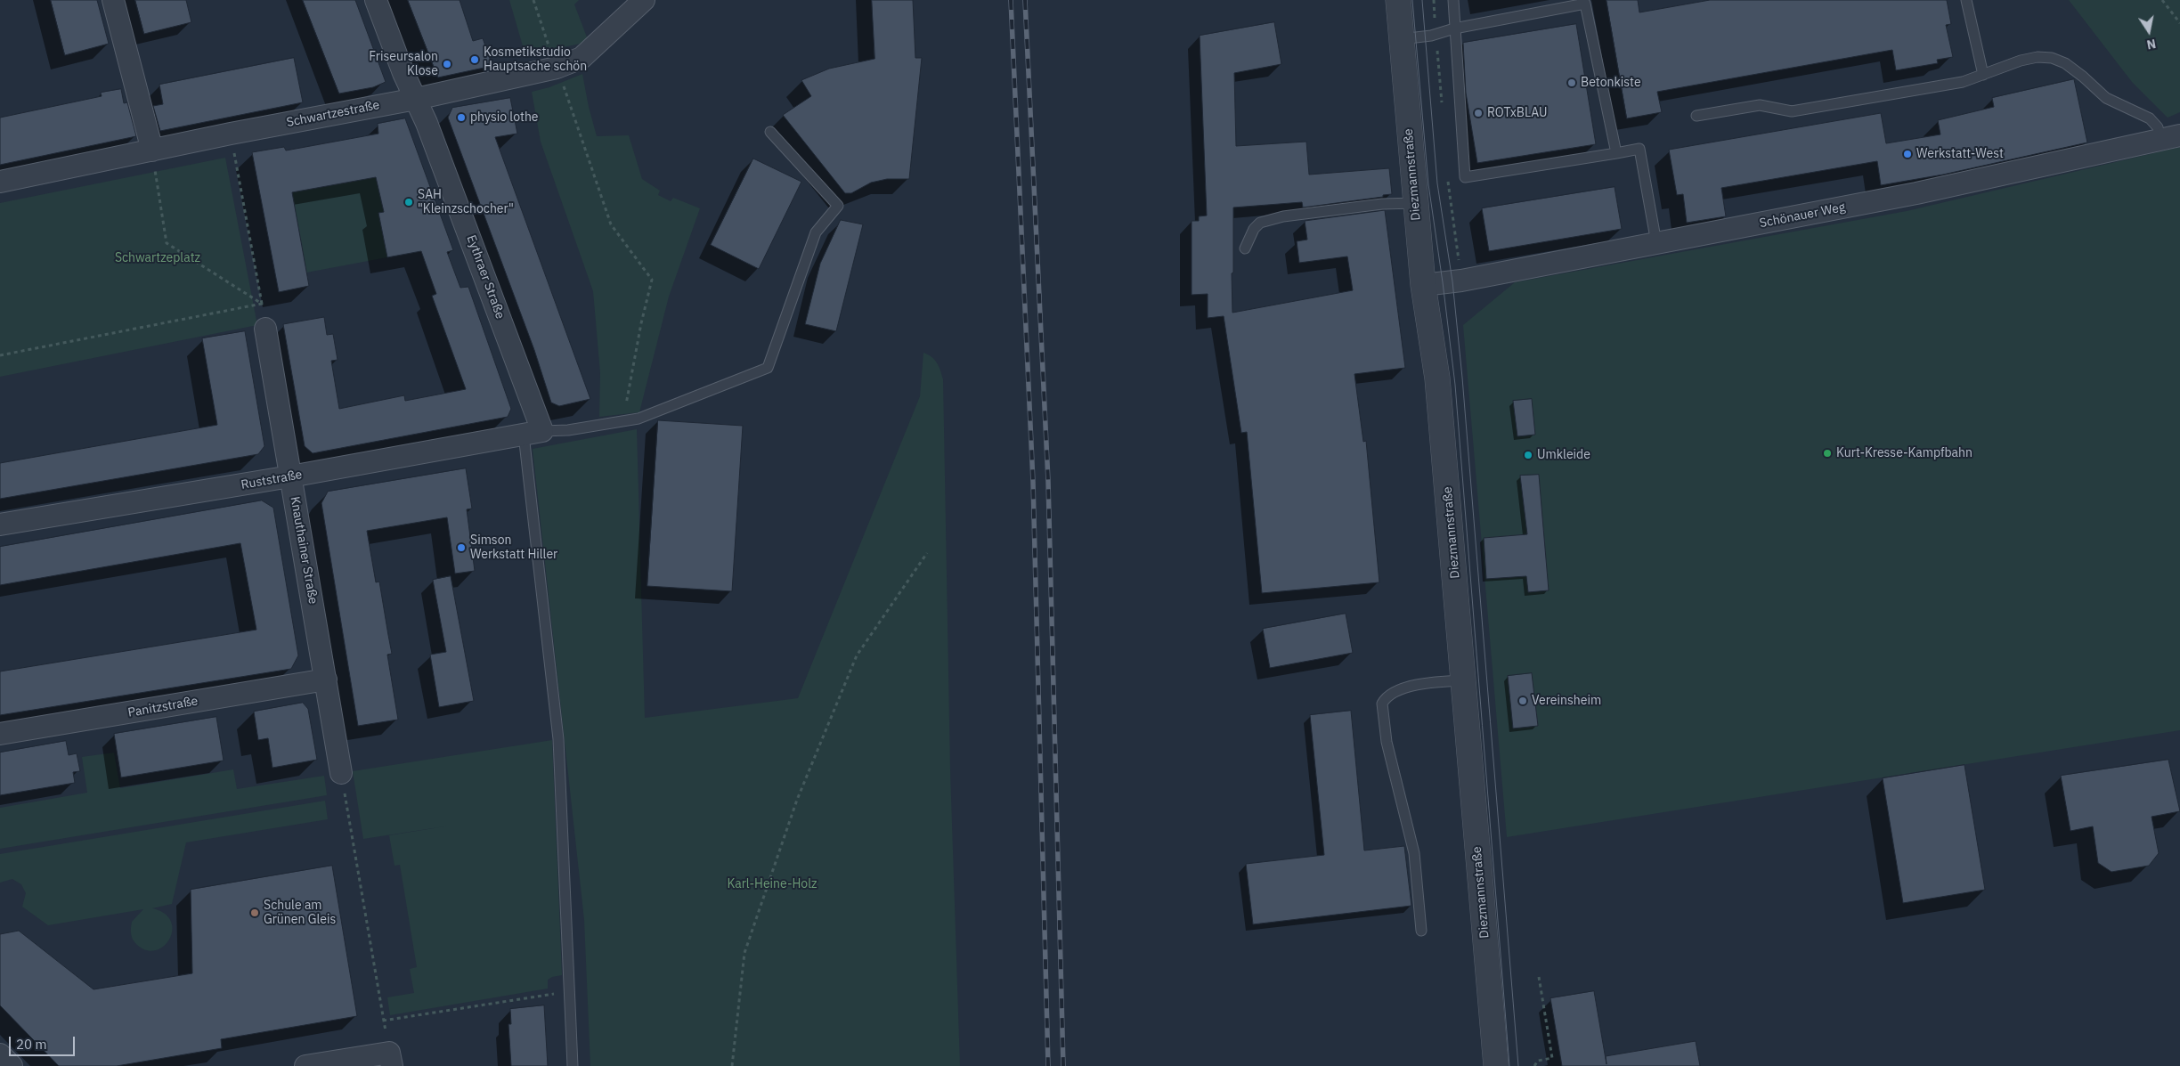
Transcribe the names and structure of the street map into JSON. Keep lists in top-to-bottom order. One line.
{"streets":{"street":["Schwartzestraße","Diezmannstraße","Schönauer Weg","Eythraer Straße","Ruststraße","Knauthainer Straße","Panitzstraße"]},"crossings":[["Schwartzestraße","Eythraer Straße"],["Diezmannstraße","Schönauer Weg"],["Eythraer Straße","Ruststraße"],["Ruststraße","Knauthainer Straße"],["Knauthainer Straße","Panitzstraße"]],"parks":["Schwartzeplatz","Karl-Heine-Holz"],"places":["Kosmetikstudio Hauptsache schön","Friseursalon Klose","Betonkiste","ROTxBLAU","physio lothe","Werkstatt-West","SAH \"Kleinzschocher\"","Kurt-Kresse-Kampfbahn","Umkleide","Simson Werkstatt Hiller","Vereinsheim","Schule am Grünen Gleis"],"scale_bar":"20 m","north":"bottom"}
